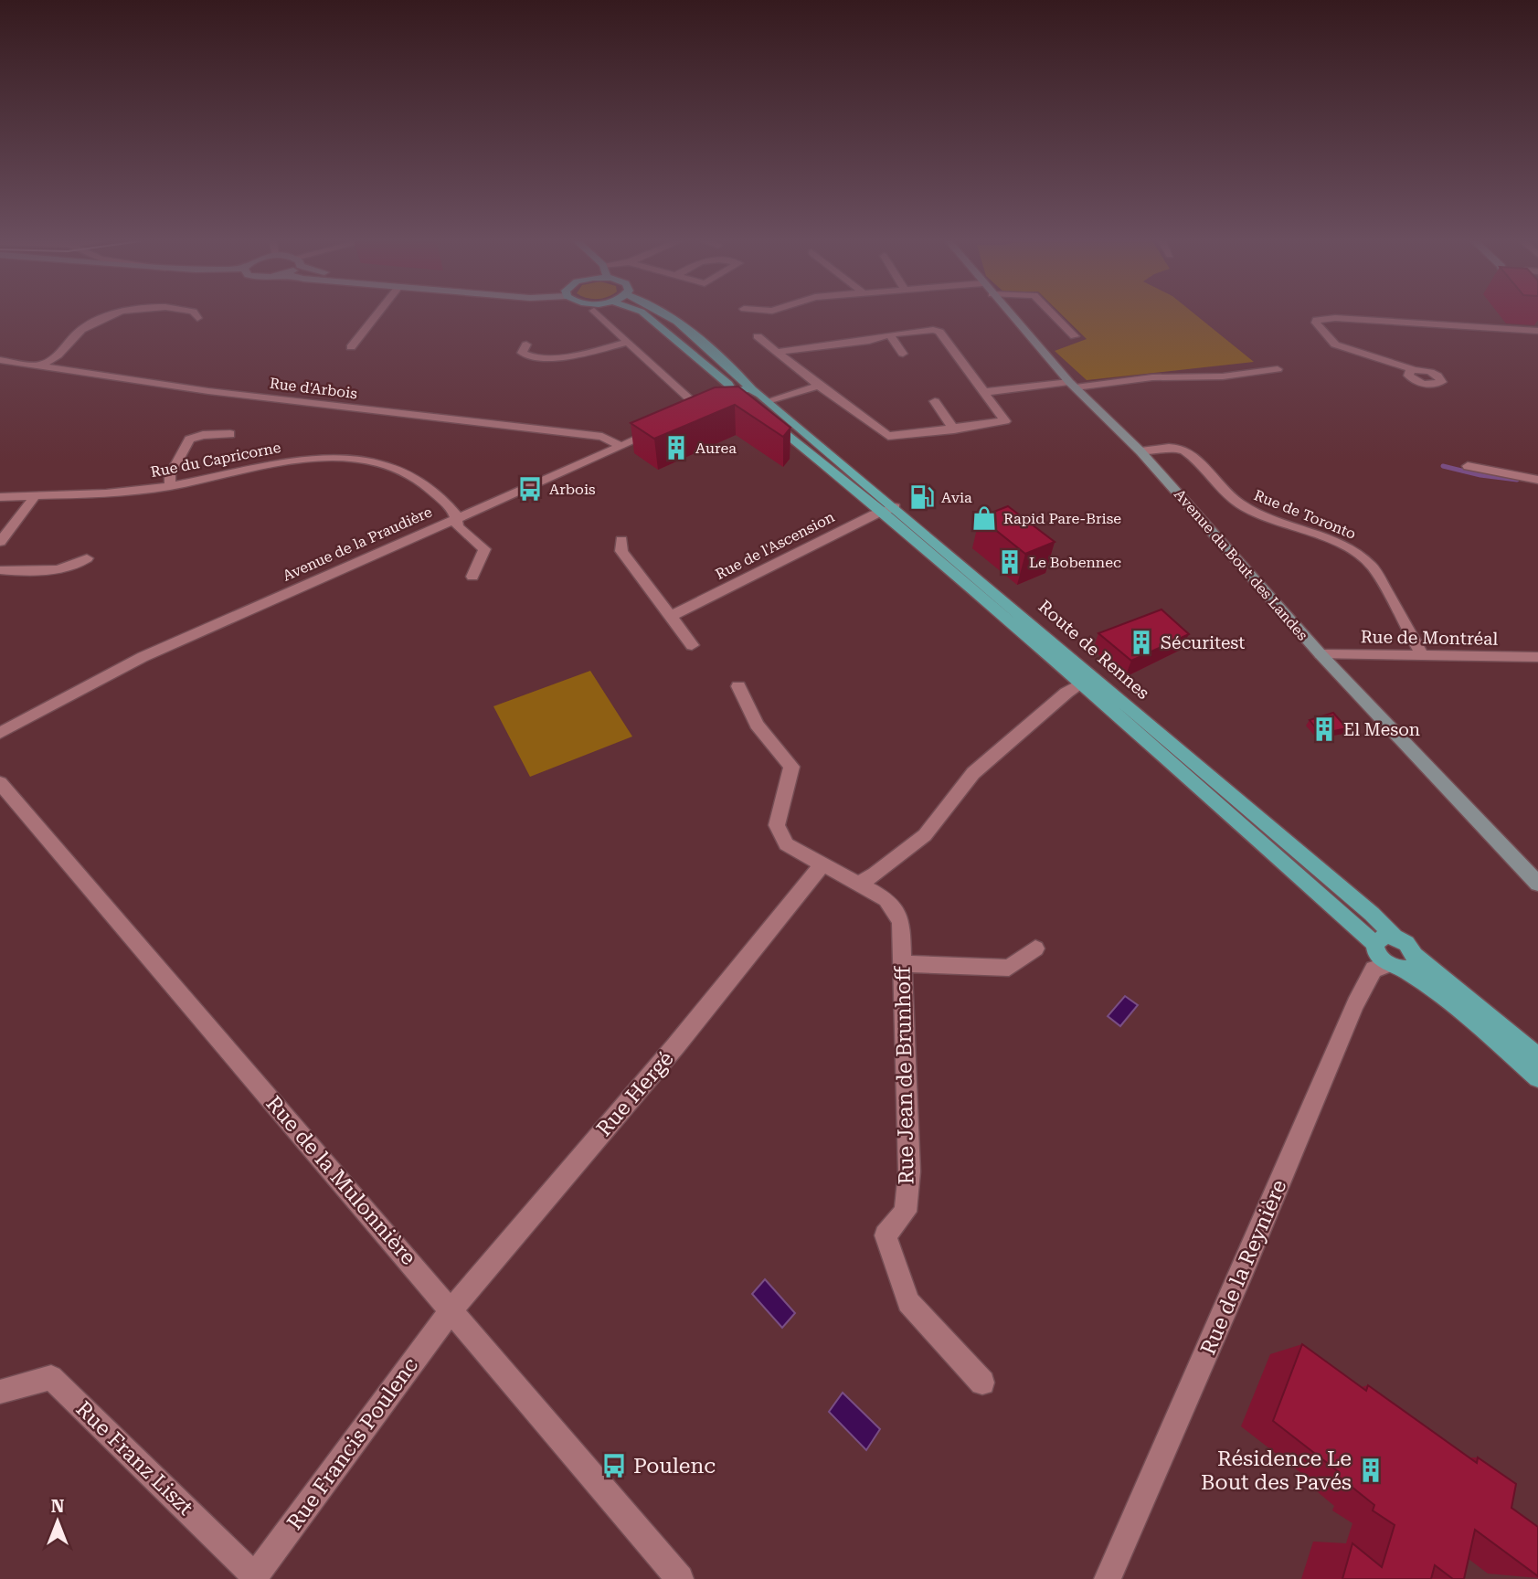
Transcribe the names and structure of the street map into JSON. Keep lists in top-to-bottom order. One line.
{"streets":{"main road":["Route de Rennes"],"street":["Rue d'Arbois","Rue du Capricorne","Rue de Toronto","Avenue de la Praudière","Rue de l'Ascension","Avenue du Bout des Landes","Rue de Montréal","Rue Jean de Brunhoff","Rue Hergé","Rue de la Mulonnière","Rue de la Reynière","Rue Francis Poulenc","Rue Franz Liszt"]},"crossings":[["Rue d'Arbois","Avenue de la Praudière"],["Rue du Capricorne","Avenue de la Praudière"],["Rue de Toronto","Avenue du Bout des Landes"],["Rue de Toronto","Rue de Montréal"],["Rue de l'Ascension","Route de Rennes"],["Avenue du Bout des Landes","Rue de Montréal"],["Route de Rennes","Rue de la Reynière"],["Rue Hergé","Rue de la Mulonnière"],["Rue Hergé","Rue Francis Poulenc"],["Rue de la Mulonnière","Rue Francis Poulenc"],["Rue Francis Poulenc","Rue Franz Liszt"]],"places":{"building":["Aurea","Le Bobennec","Sécuritest","El Meson","Résidence Le Bout des Pavés"],"bus stop":["Arbois","Poulenc"],"fuel station":["Avia"],"shop":["Rapid Pare-Brise"]},"north":"top"}
